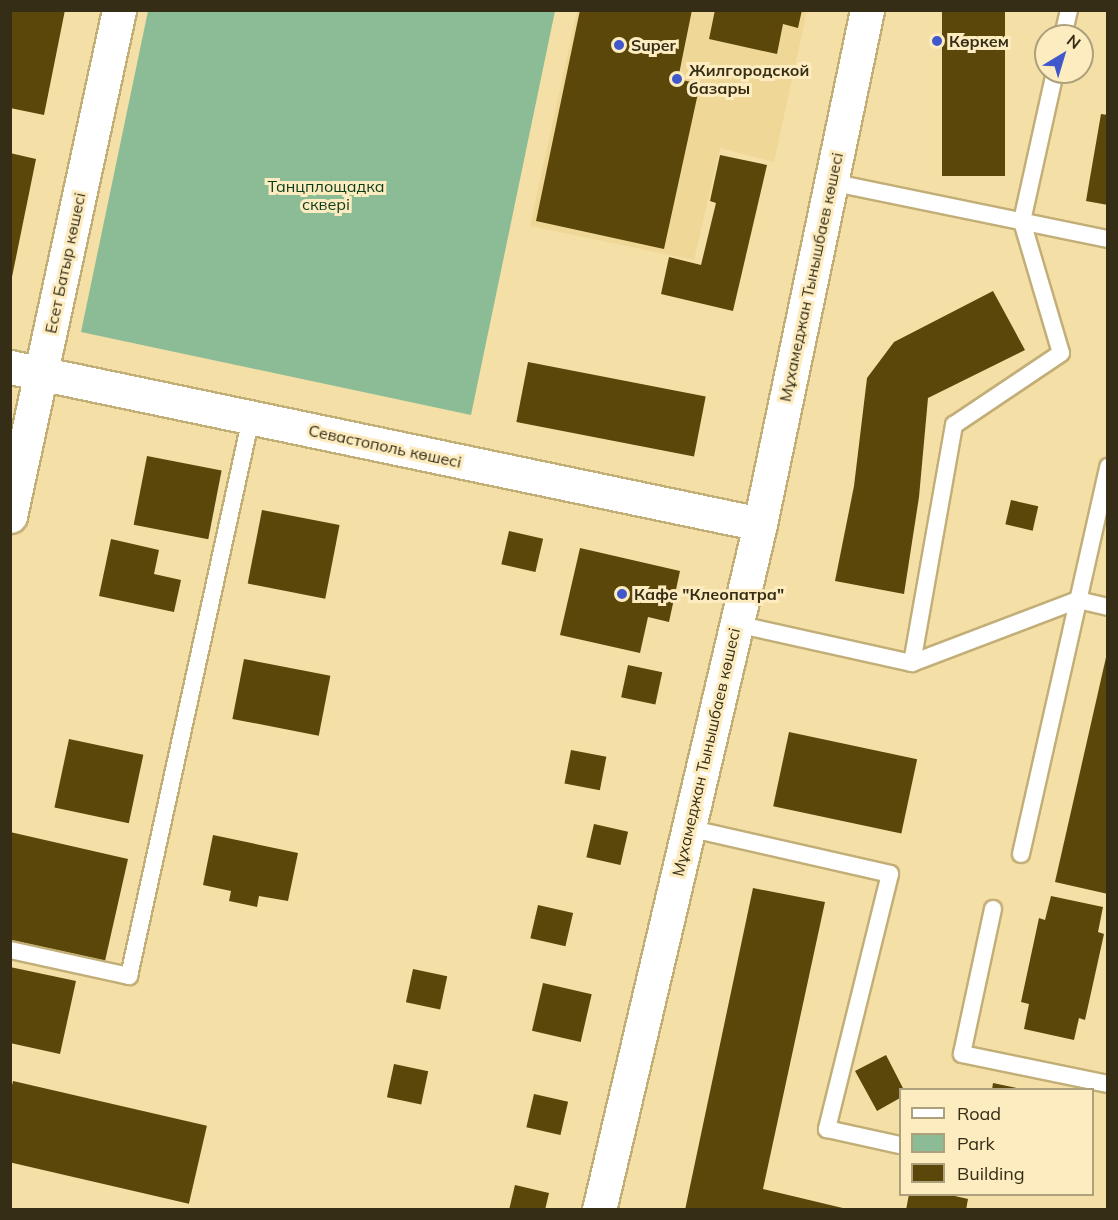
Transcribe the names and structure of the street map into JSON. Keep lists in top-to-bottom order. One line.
{"streets":{"street":["Есет Батыр көшесі","Мұхамеджан Тынышбаев көшесі","Севастополь көшесі"]},"crossings":[["Есет Батыр көшесі","Севастополь көшесі"],["Мұхамеджан Тынышбаев көшесі","Севастополь көшесі"]],"parks":["Танцплощадка сквері"],"places":["Көркем","Super","Жилгородской базары","Кафе \"Клеопатра\""],"legend":["Road","Park","Building"],"north":"top right"}
